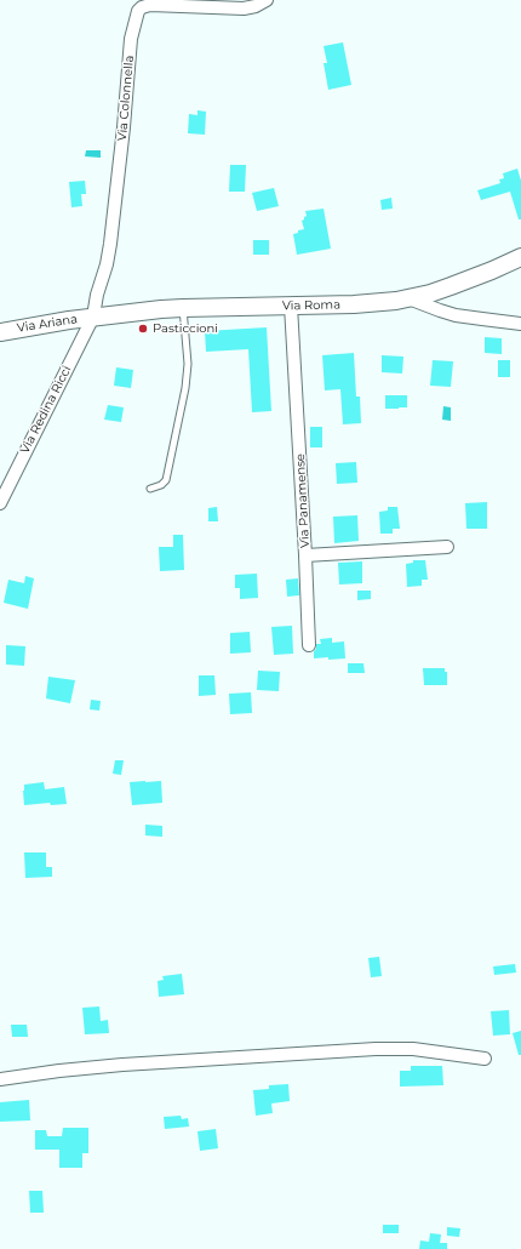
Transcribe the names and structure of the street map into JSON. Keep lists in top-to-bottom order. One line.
{"streets":{"main road":["Via Roma","Via Ariana"],"street":["Via Colonnella","Via Redina Ricci","Via Panamense"]},"crossings":[["Via Colonnella","Via Roma"],["Via Colonnella","Via Ariana"],["Via Colonnella","Via Redina Ricci"],["Via Roma","Via Ariana"],["Via Roma","Via Redina Ricci"],["Via Roma","Via Panamense"],["Via Ariana","Via Redina Ricci"]],"places":["Pasticcioni"]}
